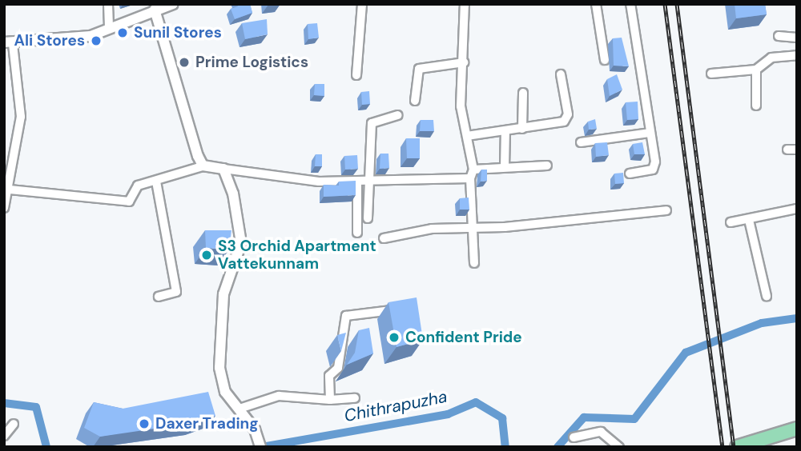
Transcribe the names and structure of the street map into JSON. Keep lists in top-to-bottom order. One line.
{"water":["Chithrapuzha"],"places":["Sunil Stores","Ali Stores","Prime Logistics","S3 Orchid Apartment Vattekunnam","Confident Pride","Daxer Trading"]}
